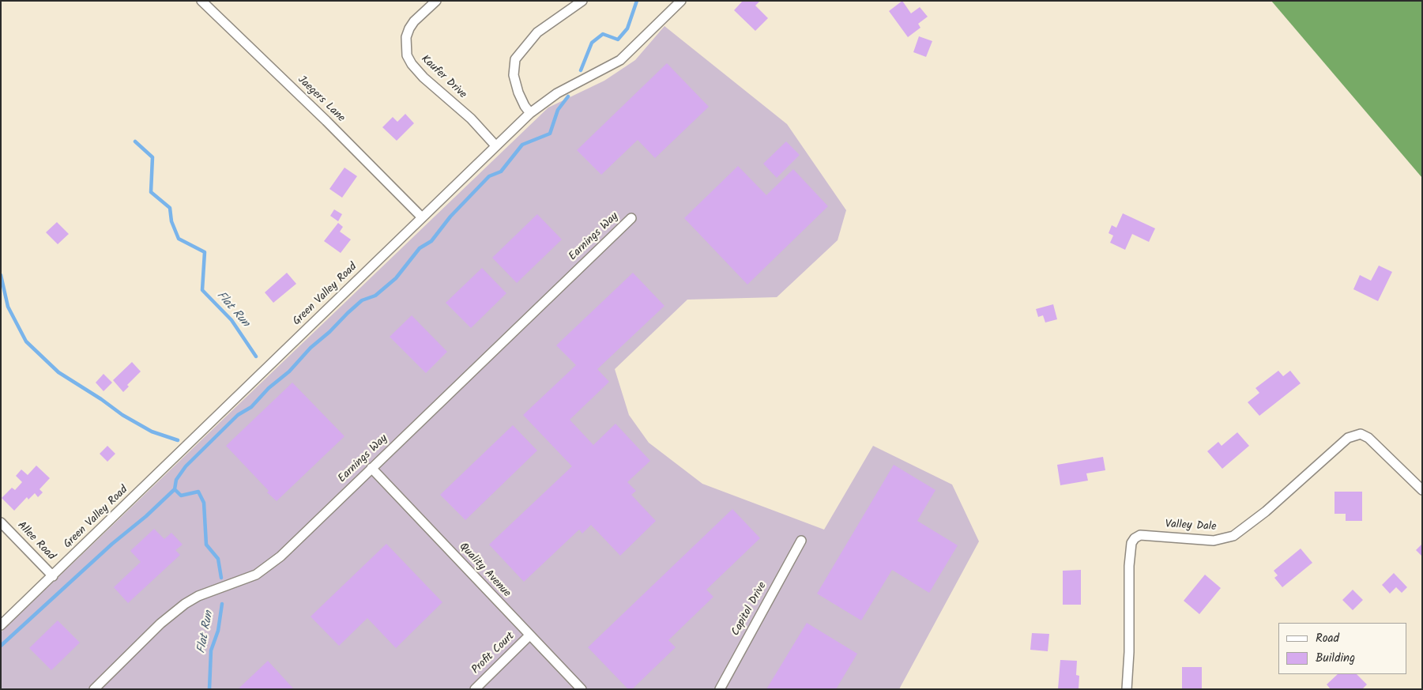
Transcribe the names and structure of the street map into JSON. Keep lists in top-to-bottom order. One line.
{"streets":{"street":["Kaufer Drive","Jaegers Lane","Earnings Way","Green Valley Road","Valley Dale","Allee Road","Quality Avenue","Capitol Drive","Profit Court"]},"crossings":[["Kaufer Drive","Green Valley Road"],["Jaegers Lane","Green Valley Road"],["Earnings Way","Quality Avenue"],["Green Valley Road","Allee Road"],["Quality Avenue","Profit Court"]],"water":["Flat Run"],"legend":["Road","Building"]}
